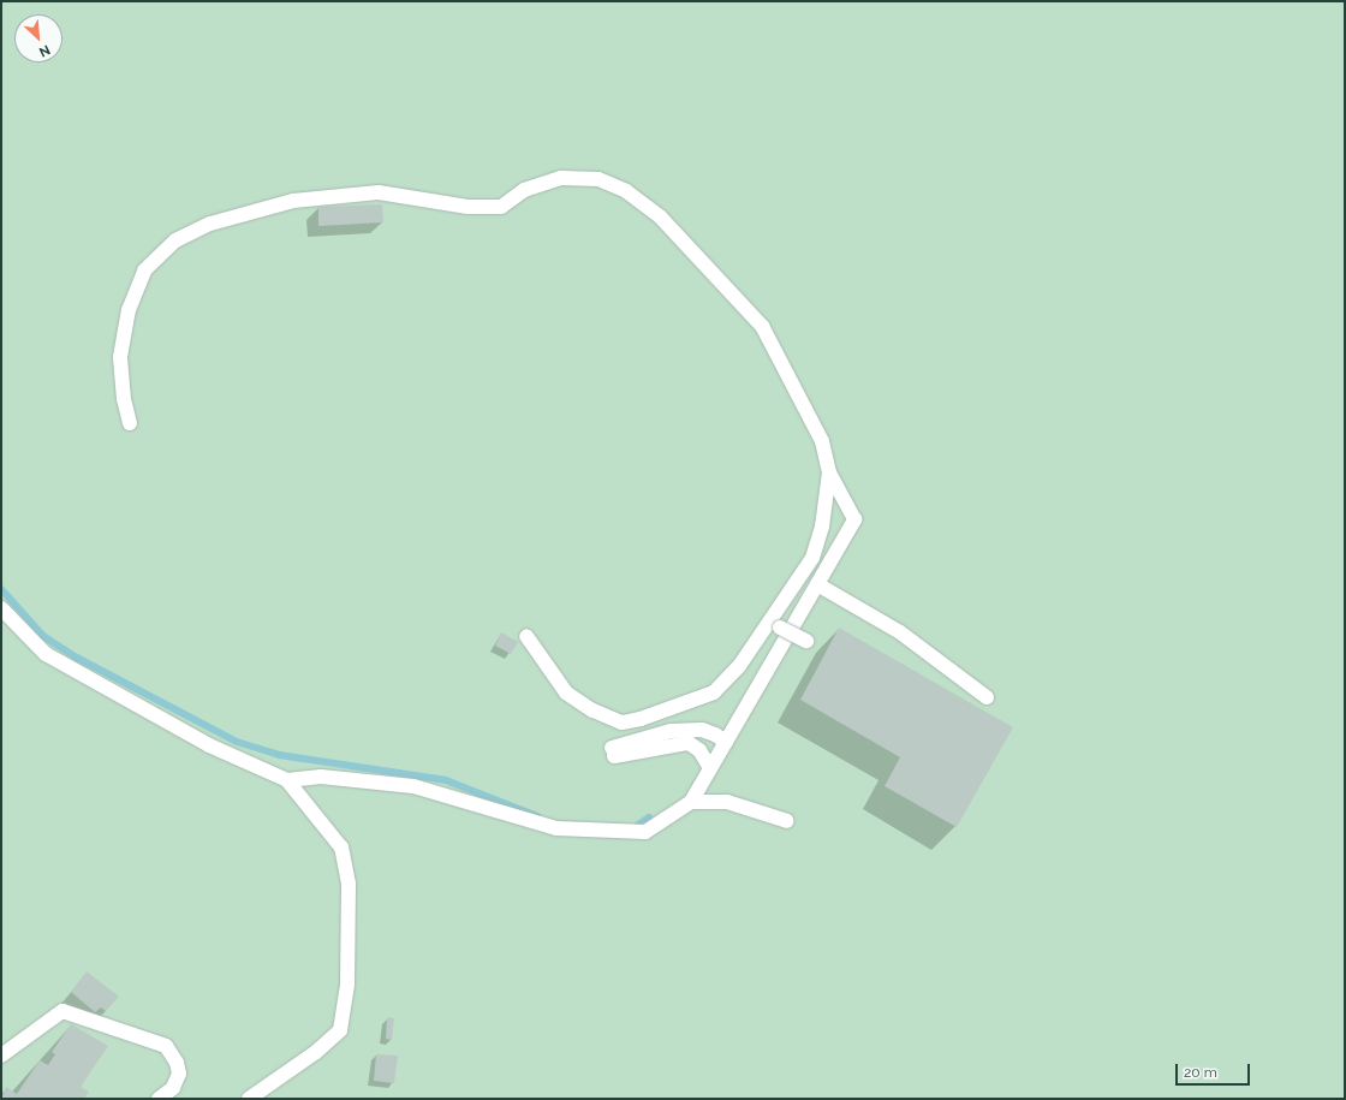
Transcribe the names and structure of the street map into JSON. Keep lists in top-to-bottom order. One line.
{"scale_bar":"20 m","north":"bottom right"}
